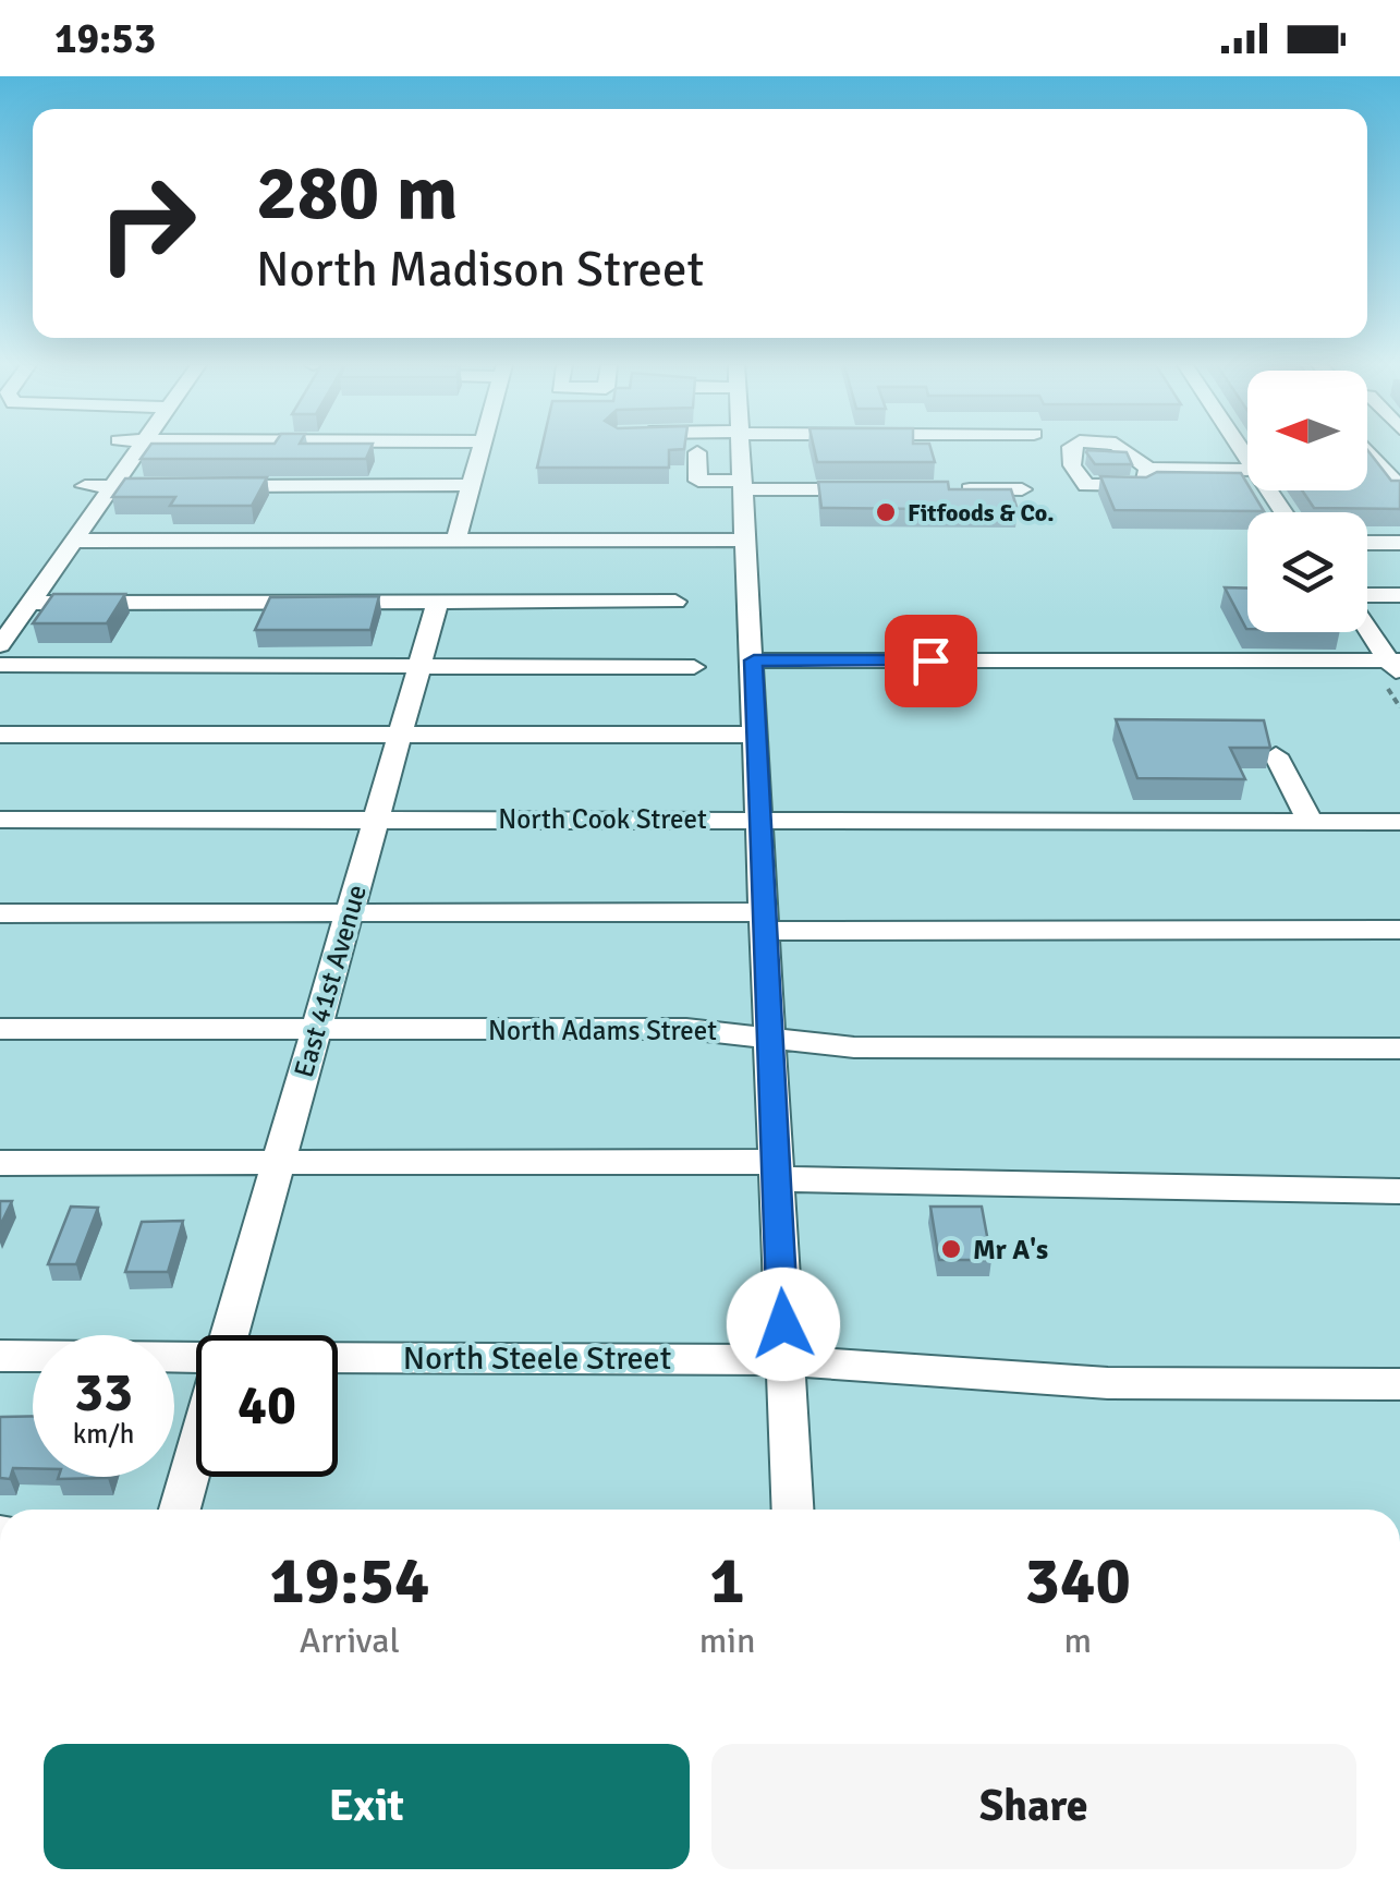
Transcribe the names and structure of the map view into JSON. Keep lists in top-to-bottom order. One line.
{"streets":{"street":["North Cook Street","East 41st Avenue","North Adams Street","North Steele Street"]},"crossings":[["North Cook Street","East 41st Avenue"],["East 41st Avenue","North Adams Street"]],"places":["Fitfoods & Co.","Mr A's"],"north":"left","page":{"status":"19:53","turn":["280 m","North Madison Street"],"speed":"33 km/h","limit":"40","eta":["19:54","Arrival","1","min","340","m"],"buttons":["Exit","Share"]}}
